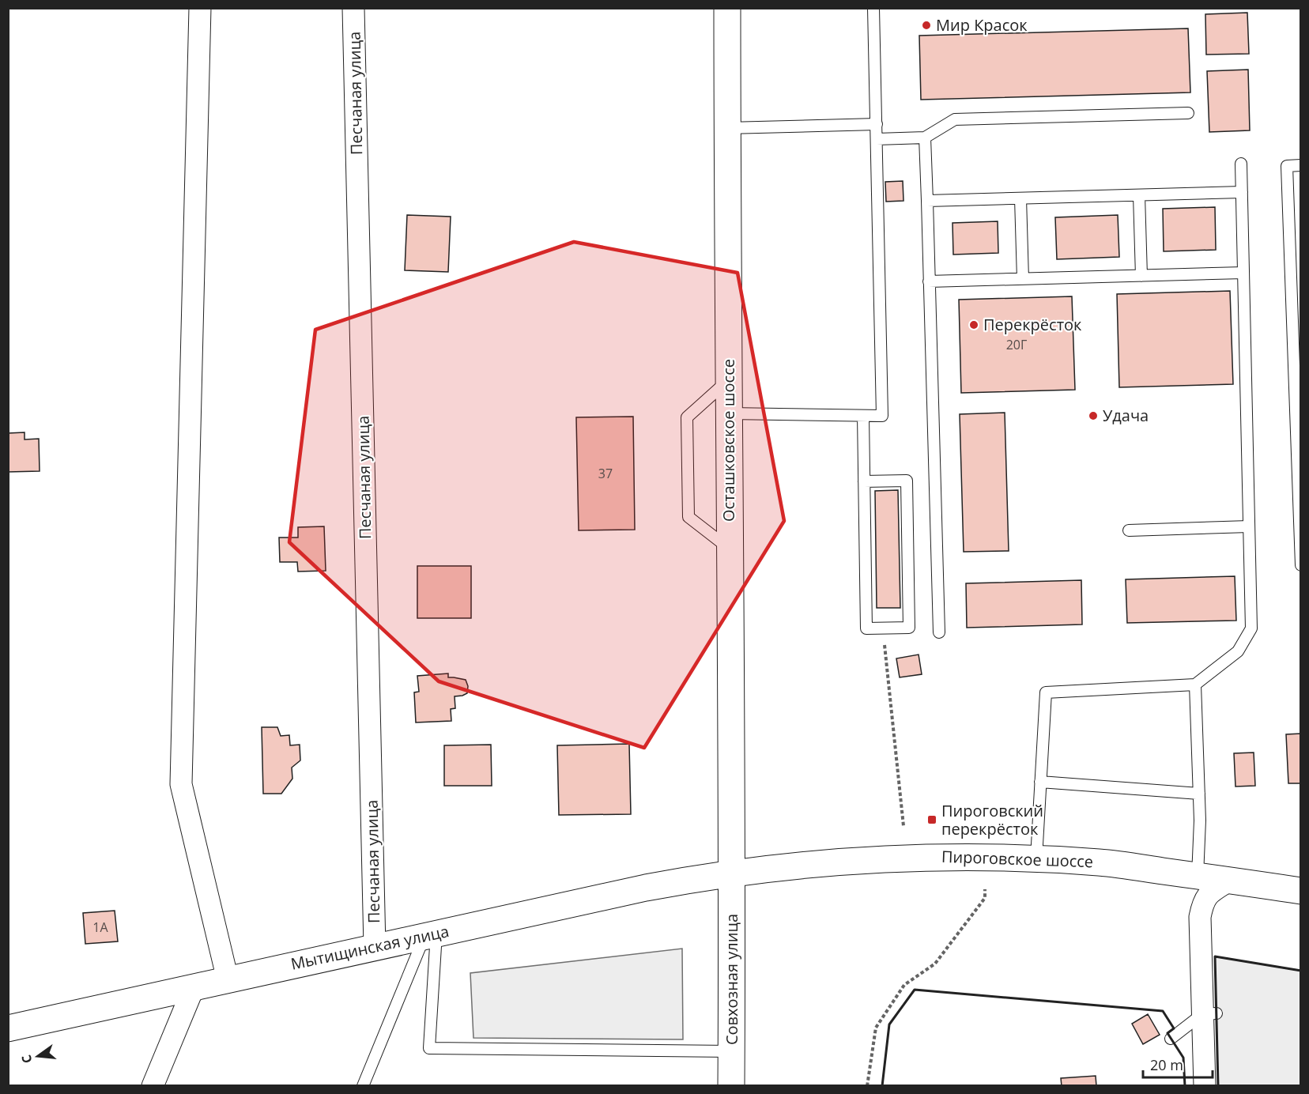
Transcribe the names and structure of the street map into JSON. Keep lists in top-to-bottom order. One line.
{"streets":{"main road":["Осташковское шоссе","Пироговское шоссе","Мытищинская улица","Совхозная улица"],"street":["Песчаная улица"]},"crossings":[["Песчаная улица","Мытищинская улица"],["Осташковское шоссе","Пироговское шоссе"],["Осташковское шоссе","Мытищинская улица"],["Осташковское шоссе","Совхозная улица"],["Пироговское шоссе","Мытищинская улица"],["Пироговское шоссе","Совхозная улица"],["Мытищинская улица","Совхозная улица"]],"places":{"other":["Мир Красок","Перекрёсток","Удача"],"transit":["Пироговский перекрёсток"]},"house_numbers":["20Г","37","1А"],"scale_bar":"20 m","north":"left"}
